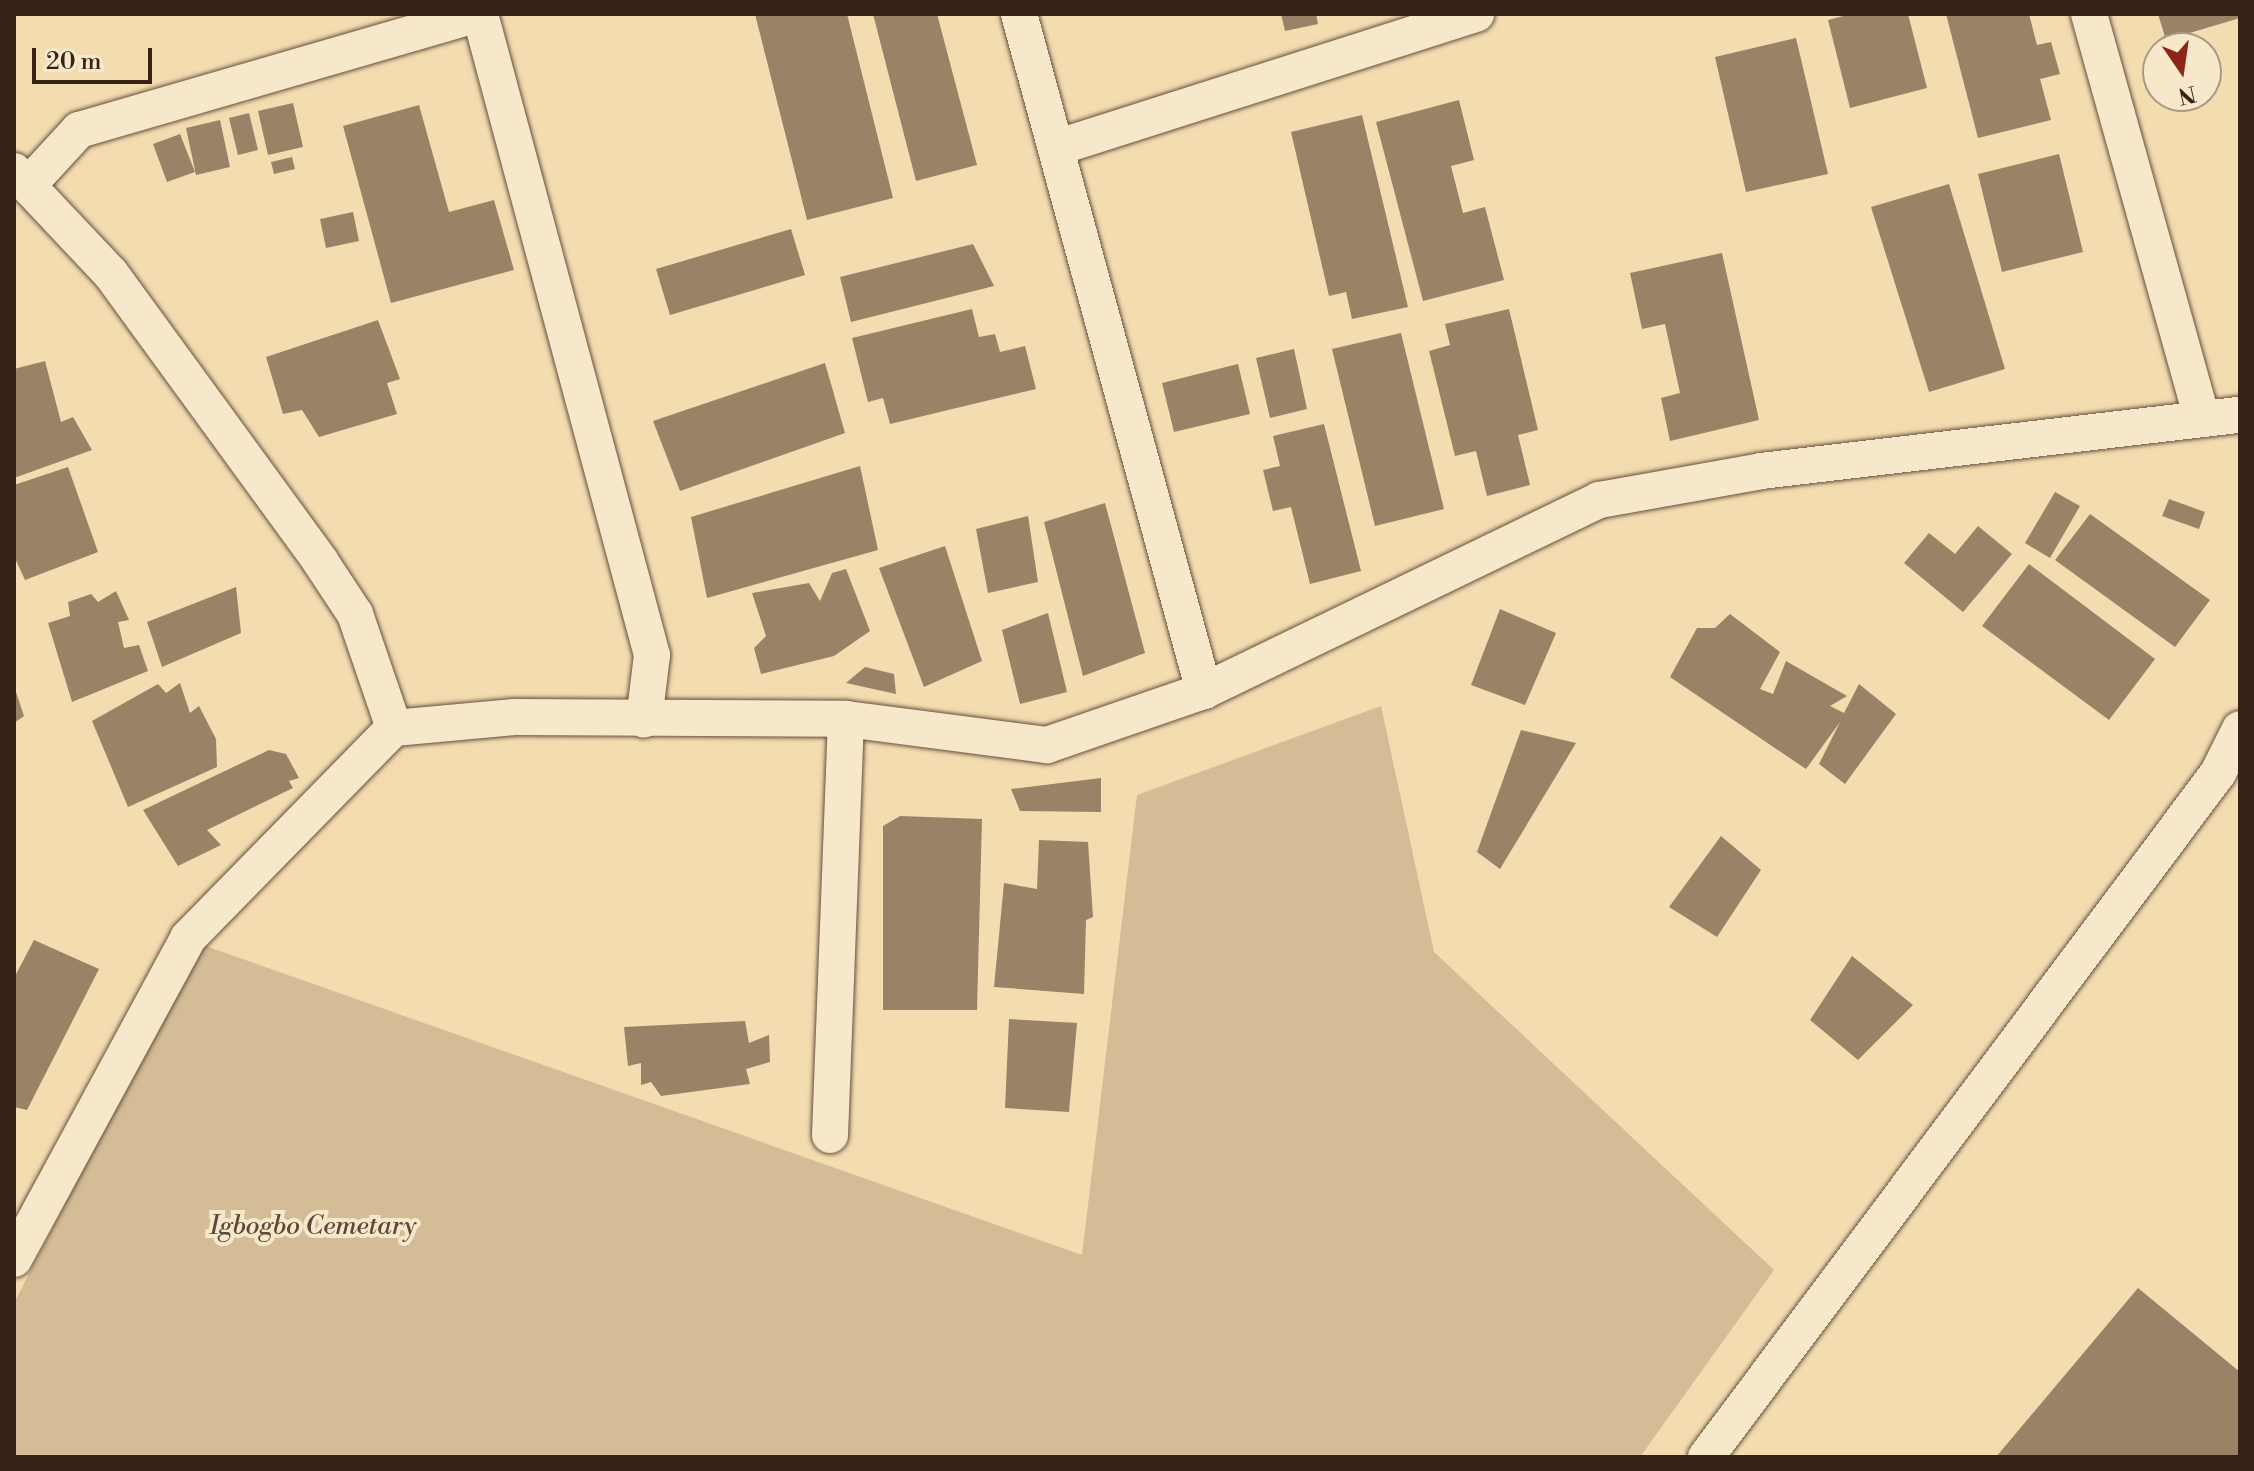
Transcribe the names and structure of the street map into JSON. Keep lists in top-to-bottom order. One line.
{"parks":["Igbogbo Cemetary"],"scale_bar":"20 m","north":"bottom"}
